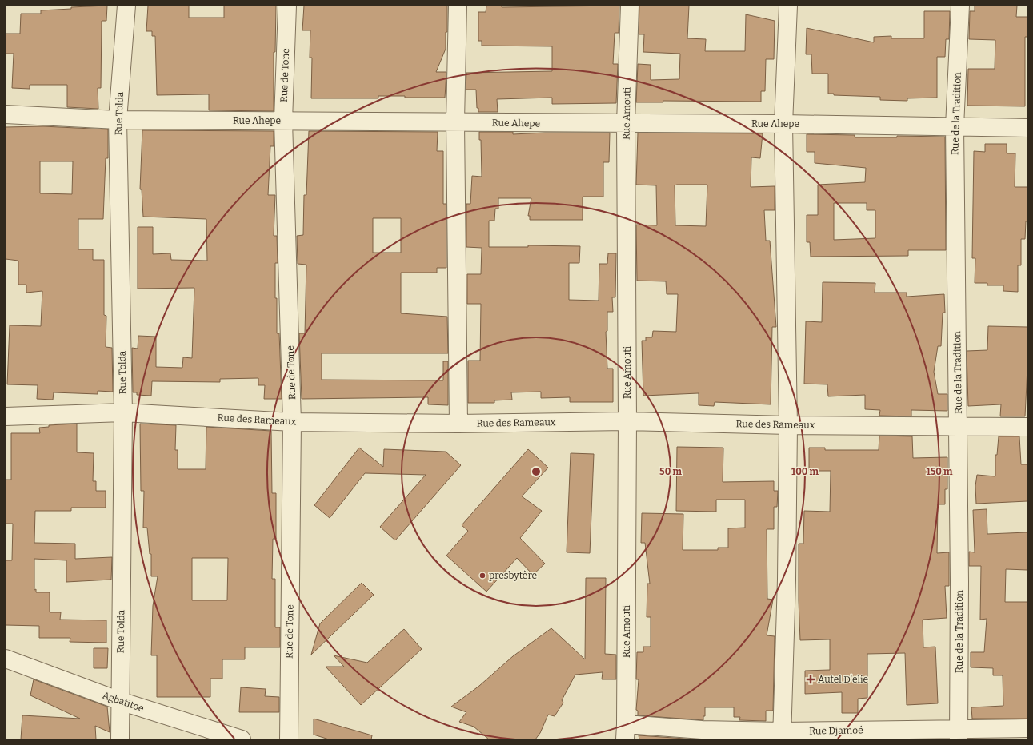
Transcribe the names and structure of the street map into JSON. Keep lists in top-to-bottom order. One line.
{"streets":{"street":["Rue de Tone","Rue Tolda","Rue Amouti","Rue de la Tradition","Rue Ahepe","Rue des Rameaux","Agbatitoe","Rue Djamoé"]},"crossings":[["Rue de Tone","Rue Ahepe"],["Rue de Tone","Rue des Rameaux"],["Rue Tolda","Rue Ahepe"],["Rue Tolda","Rue des Rameaux"],["Rue Tolda","Agbatitoe"],["Rue Amouti","Rue Ahepe"],["Rue Amouti","Rue des Rameaux"],["Rue Amouti","Rue Djamoé"],["Rue de la Tradition","Rue Ahepe"],["Rue de la Tradition","Rue des Rameaux"],["Rue de la Tradition","Rue Djamoé"]],"places":{"other":["presbytère"],"health":["Autel D'elie"]},"rings":["50 m","100 m","150 m"]}
